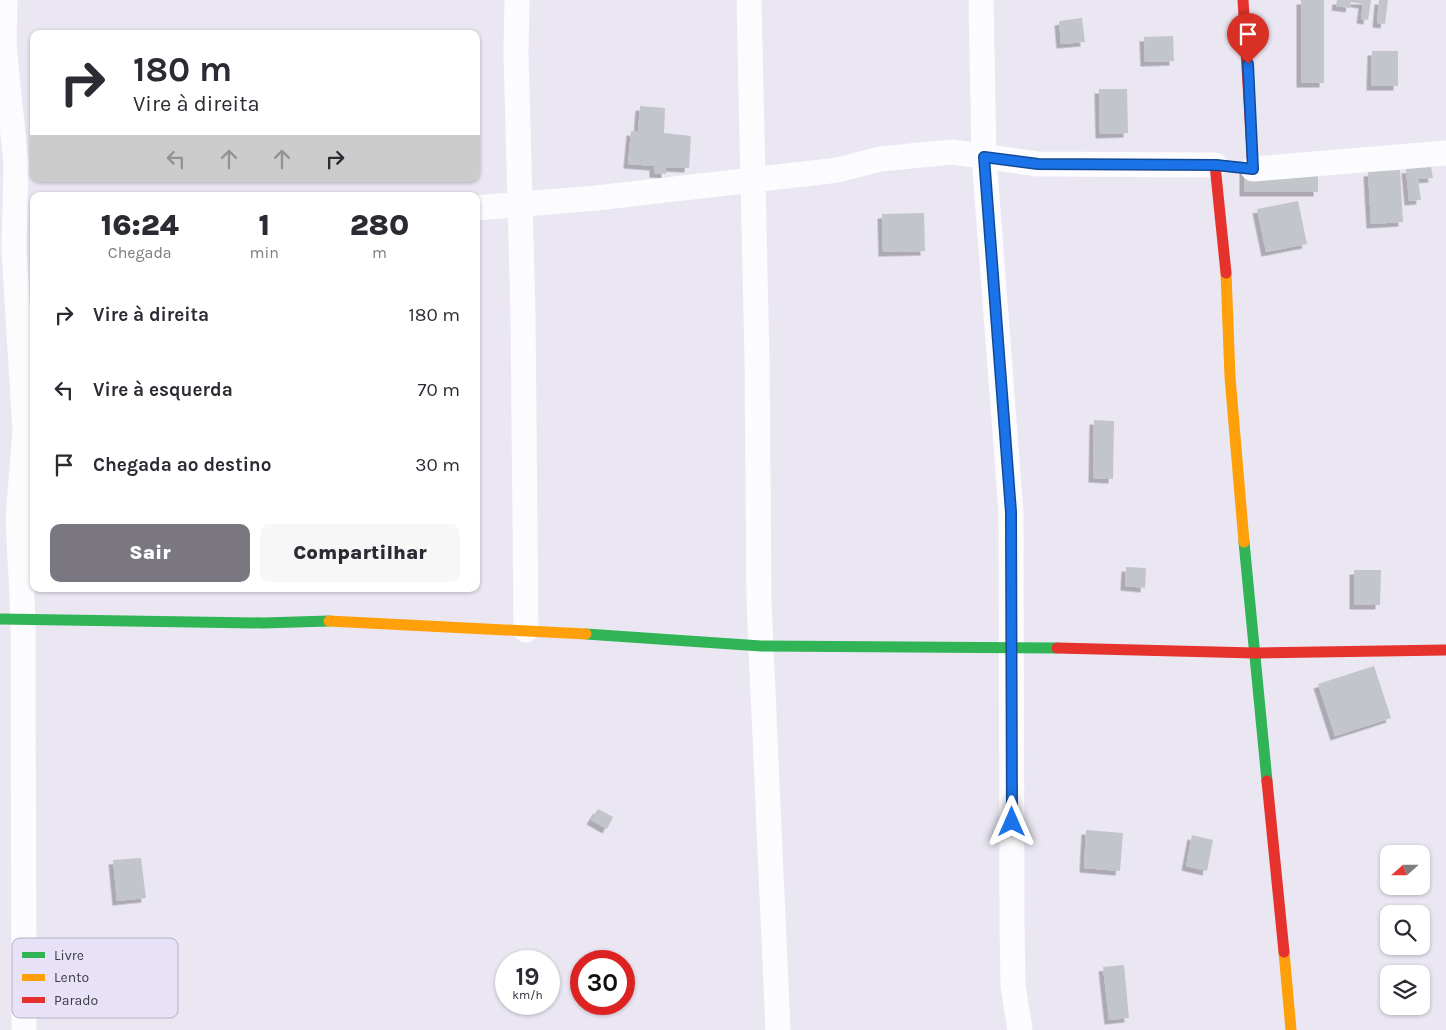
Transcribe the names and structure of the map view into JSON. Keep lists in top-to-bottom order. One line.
{"legend":["Livre","Lento","Parado"],"north":"left","page":{"turn":["180 m","Vire à direita"],"eta":["16:24","Chegada","1","min","280","m"],"list":[{"name":"Vire à direita","value":"180 m"},{"name":"Vire à esquerda","value":"70 m"},{"name":"Chegada ao destino","value":"30 m"}],"buttons":["Sair","Compartilhar"],"speed":"19 km/h","limit":"30"}}
